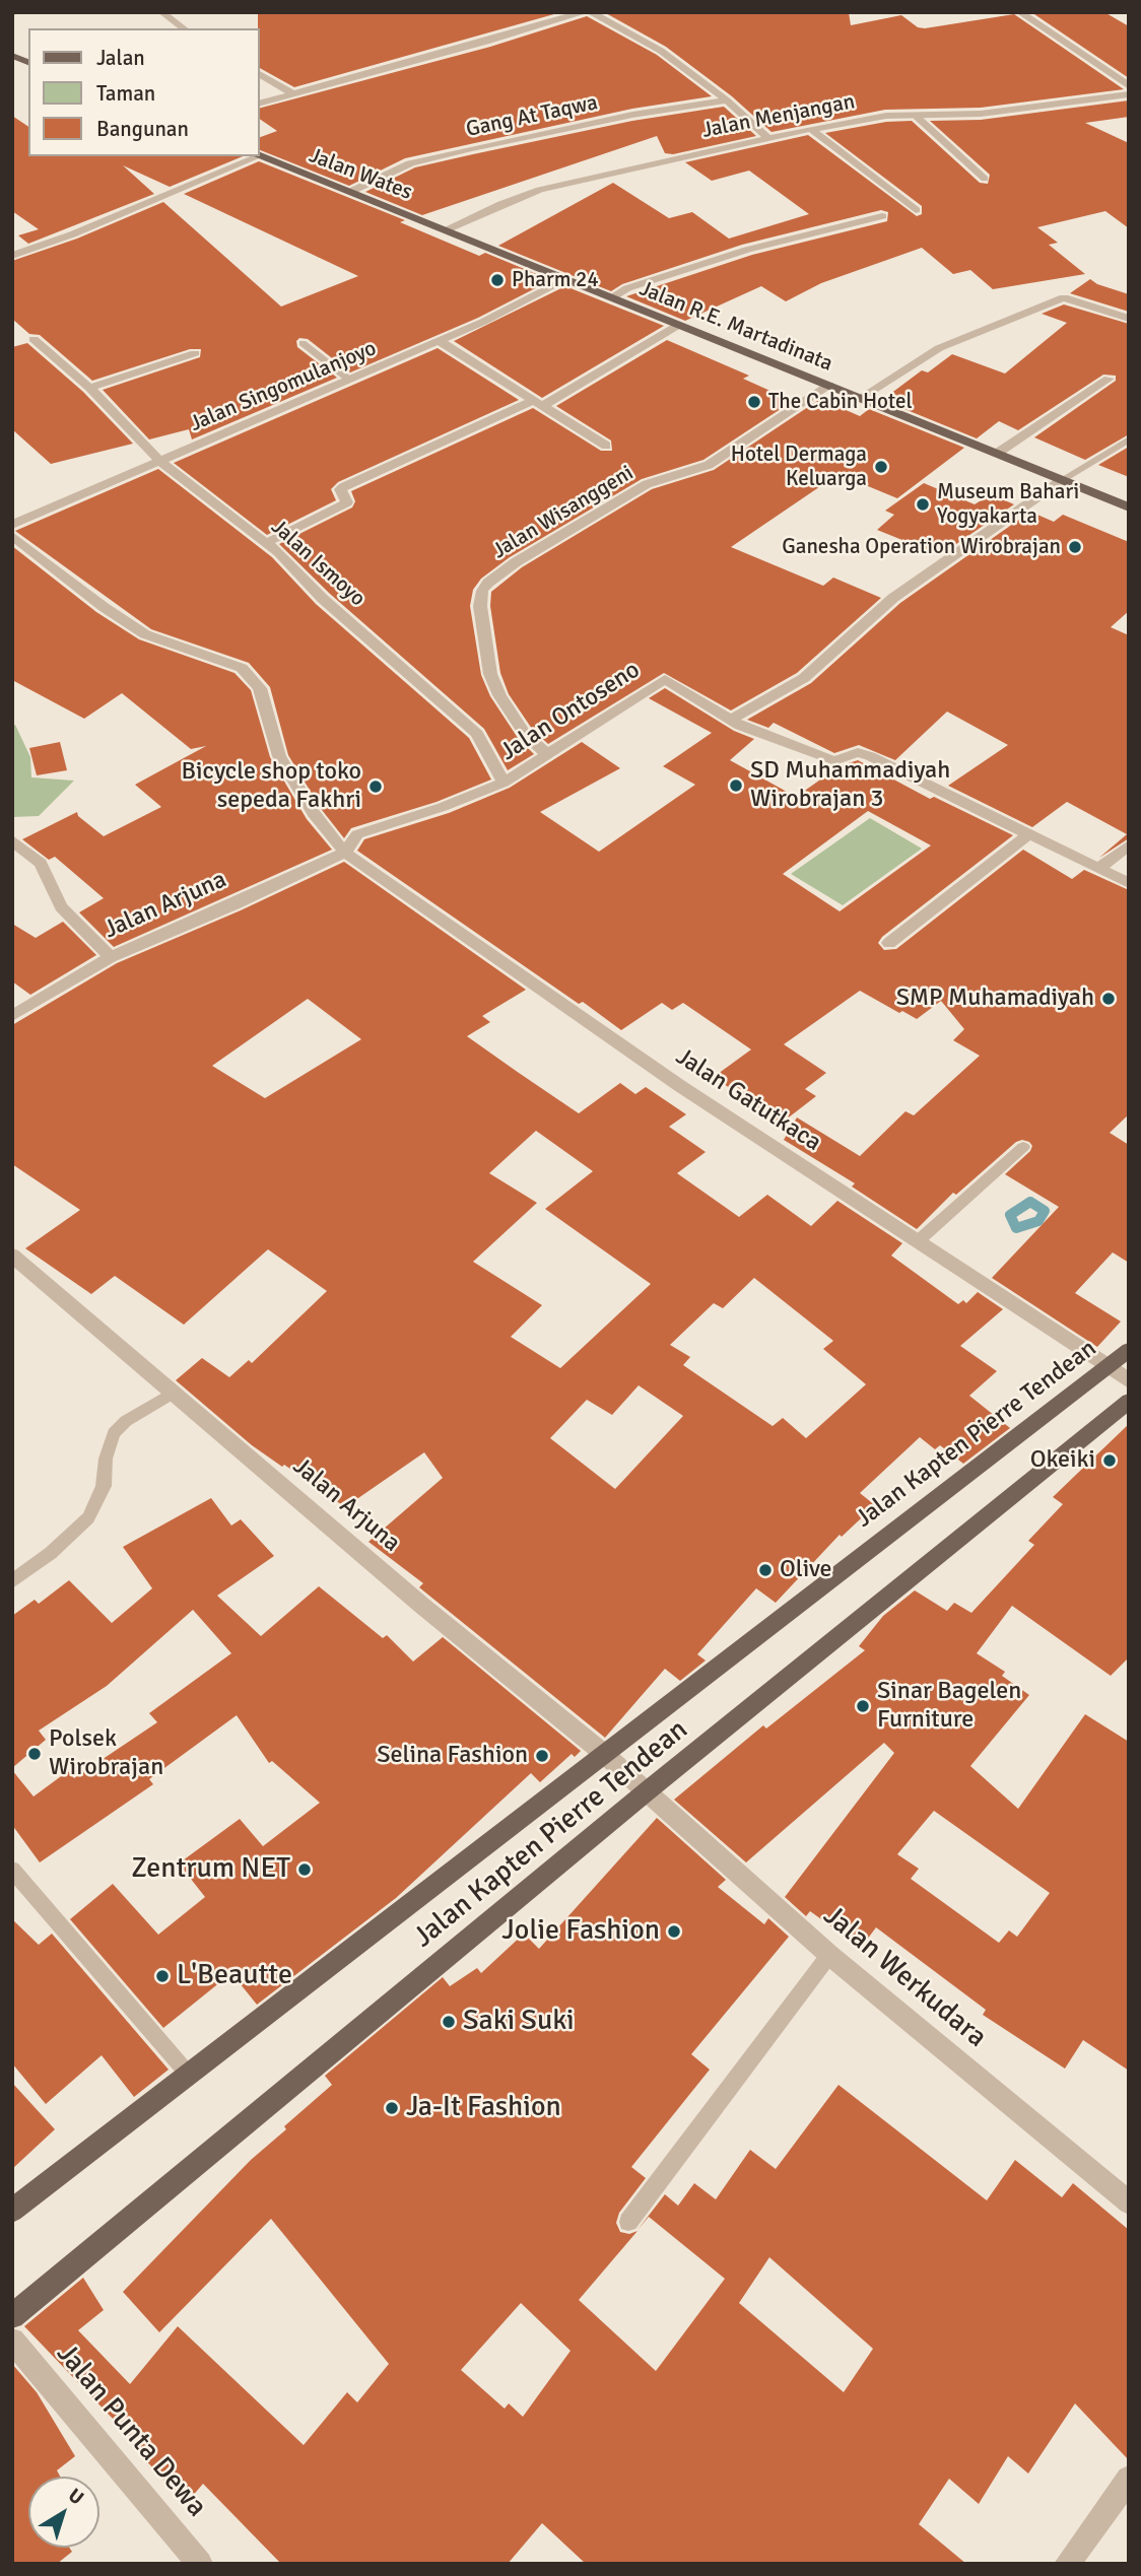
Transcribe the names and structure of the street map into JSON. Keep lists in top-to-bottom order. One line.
{"streets":{"main road":["Jalan Wates","Jalan R.E. Martadinata","Jalan Kapten Pierre Tendean"],"street":["Gang At Taqwa","Jalan Menjangan","Jalan Singomulanjoyo","Jalan Wisanggeni","Jalan Ismoyo","Jalan Ontoseno","Jalan Arjuna","Jalan Gatutkaca","Jalan Werkudara","Jalan Punta Dewa"]},"crossings":[["Gang At Taqwa","Jalan Wates"],["Jalan Menjangan","Jalan Wates"],["Jalan Menjangan","Jalan R.E. Martadinata"],["Jalan Wates","Jalan R.E. Martadinata"],["Jalan R.E. Martadinata","Jalan Singomulanjoyo"],["Jalan R.E. Martadinata","Jalan Wisanggeni"],["Jalan Singomulanjoyo","Jalan Ismoyo"],["Jalan Wisanggeni","Jalan Ontoseno"],["Jalan Ismoyo","Jalan Ontoseno"],["Jalan Ontoseno","Jalan Arjuna"],["Jalan Ontoseno","Jalan Gatutkaca"],["Jalan Arjuna","Jalan Gatutkaca"],["Jalan Arjuna","Jalan Kapten Pierre Tendean"],["Jalan Arjuna","Jalan Werkudara"],["Jalan Gatutkaca","Jalan Kapten Pierre Tendean"],["Jalan Kapten Pierre Tendean","Jalan Werkudara"]],"places":["Pharm 24","The Cabin Hotel","Hotel Dermaga Keluarga","Museum Bahari Yogyakarta","Ganesha Operation Wirobrajan","SD Muhammadiyah Wirobrajan 3","Bicycle shop toko sepeda Fakhri","SMP Muhamadiyah","Okeiki","Olive","Sinar Bagelen Furniture","Polsek Wirobrajan","Selina Fashion","Zentrum NET","Jolie Fashion","L'Beautte","Saki Suki","Ja-It Fashion"],"legend":["Jalan","Taman","Bangunan"],"north":"top right"}
